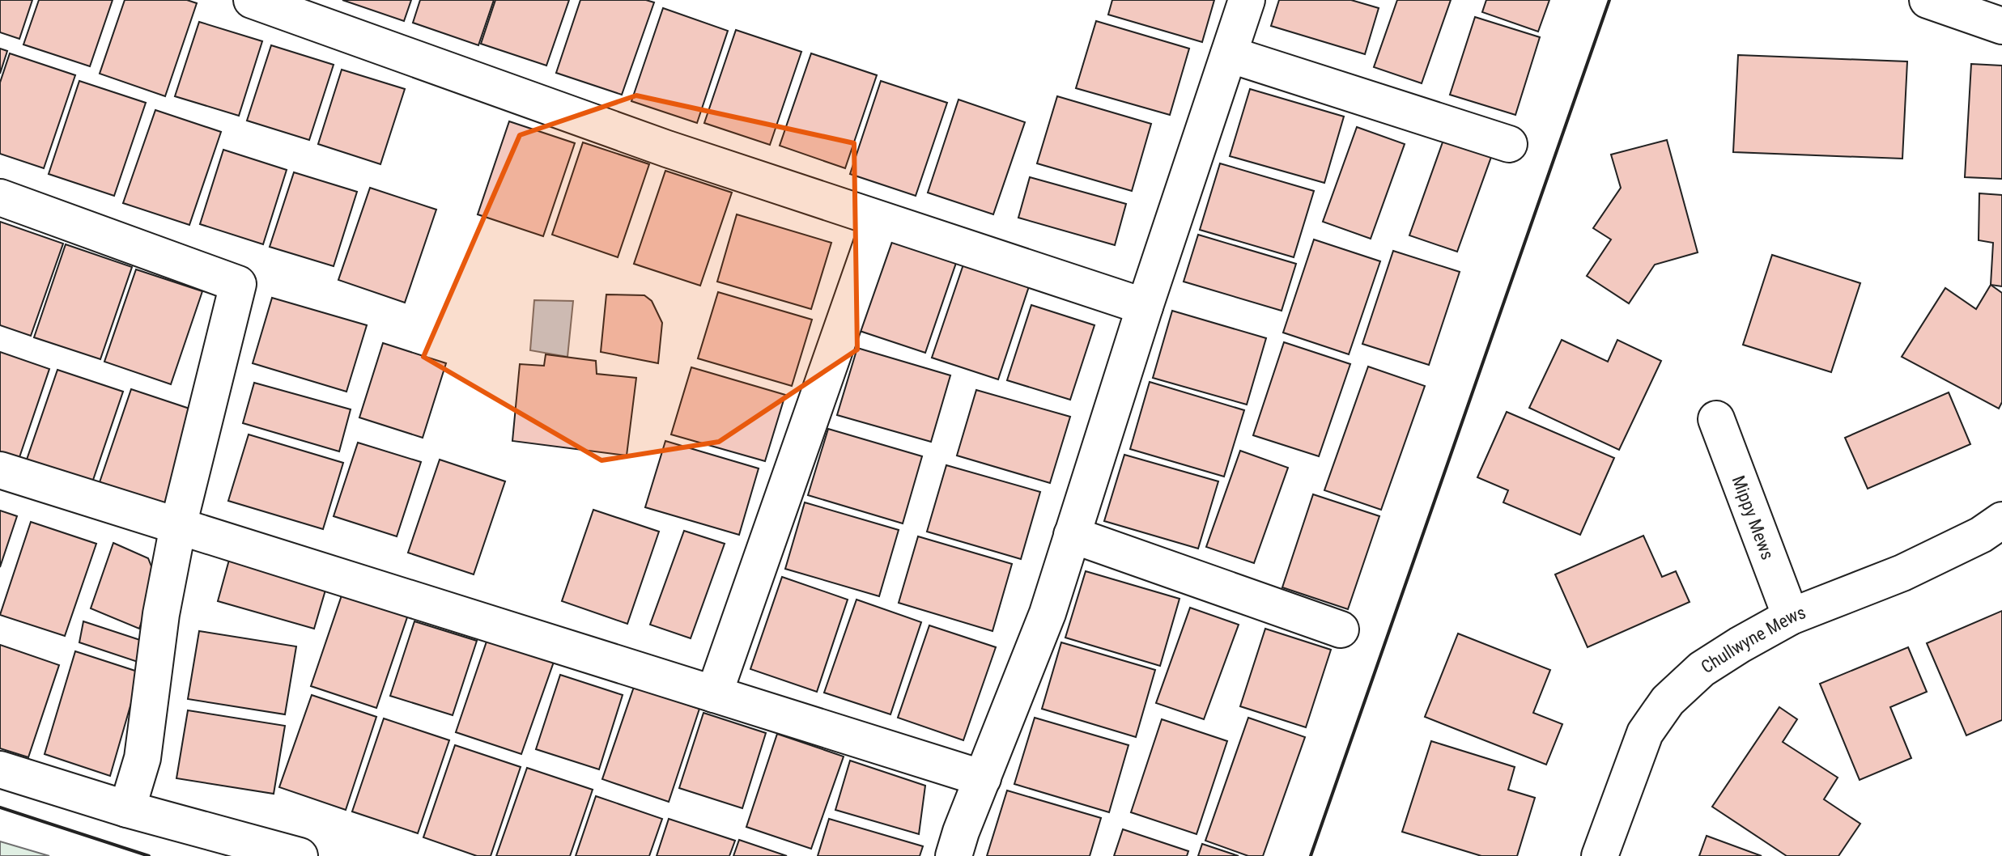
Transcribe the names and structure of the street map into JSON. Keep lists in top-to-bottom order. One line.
{"streets":{"street":["Mippy Mews","Chullwyne Mews"]},"crossings":[["Mippy Mews","Chullwyne Mews"]]}
